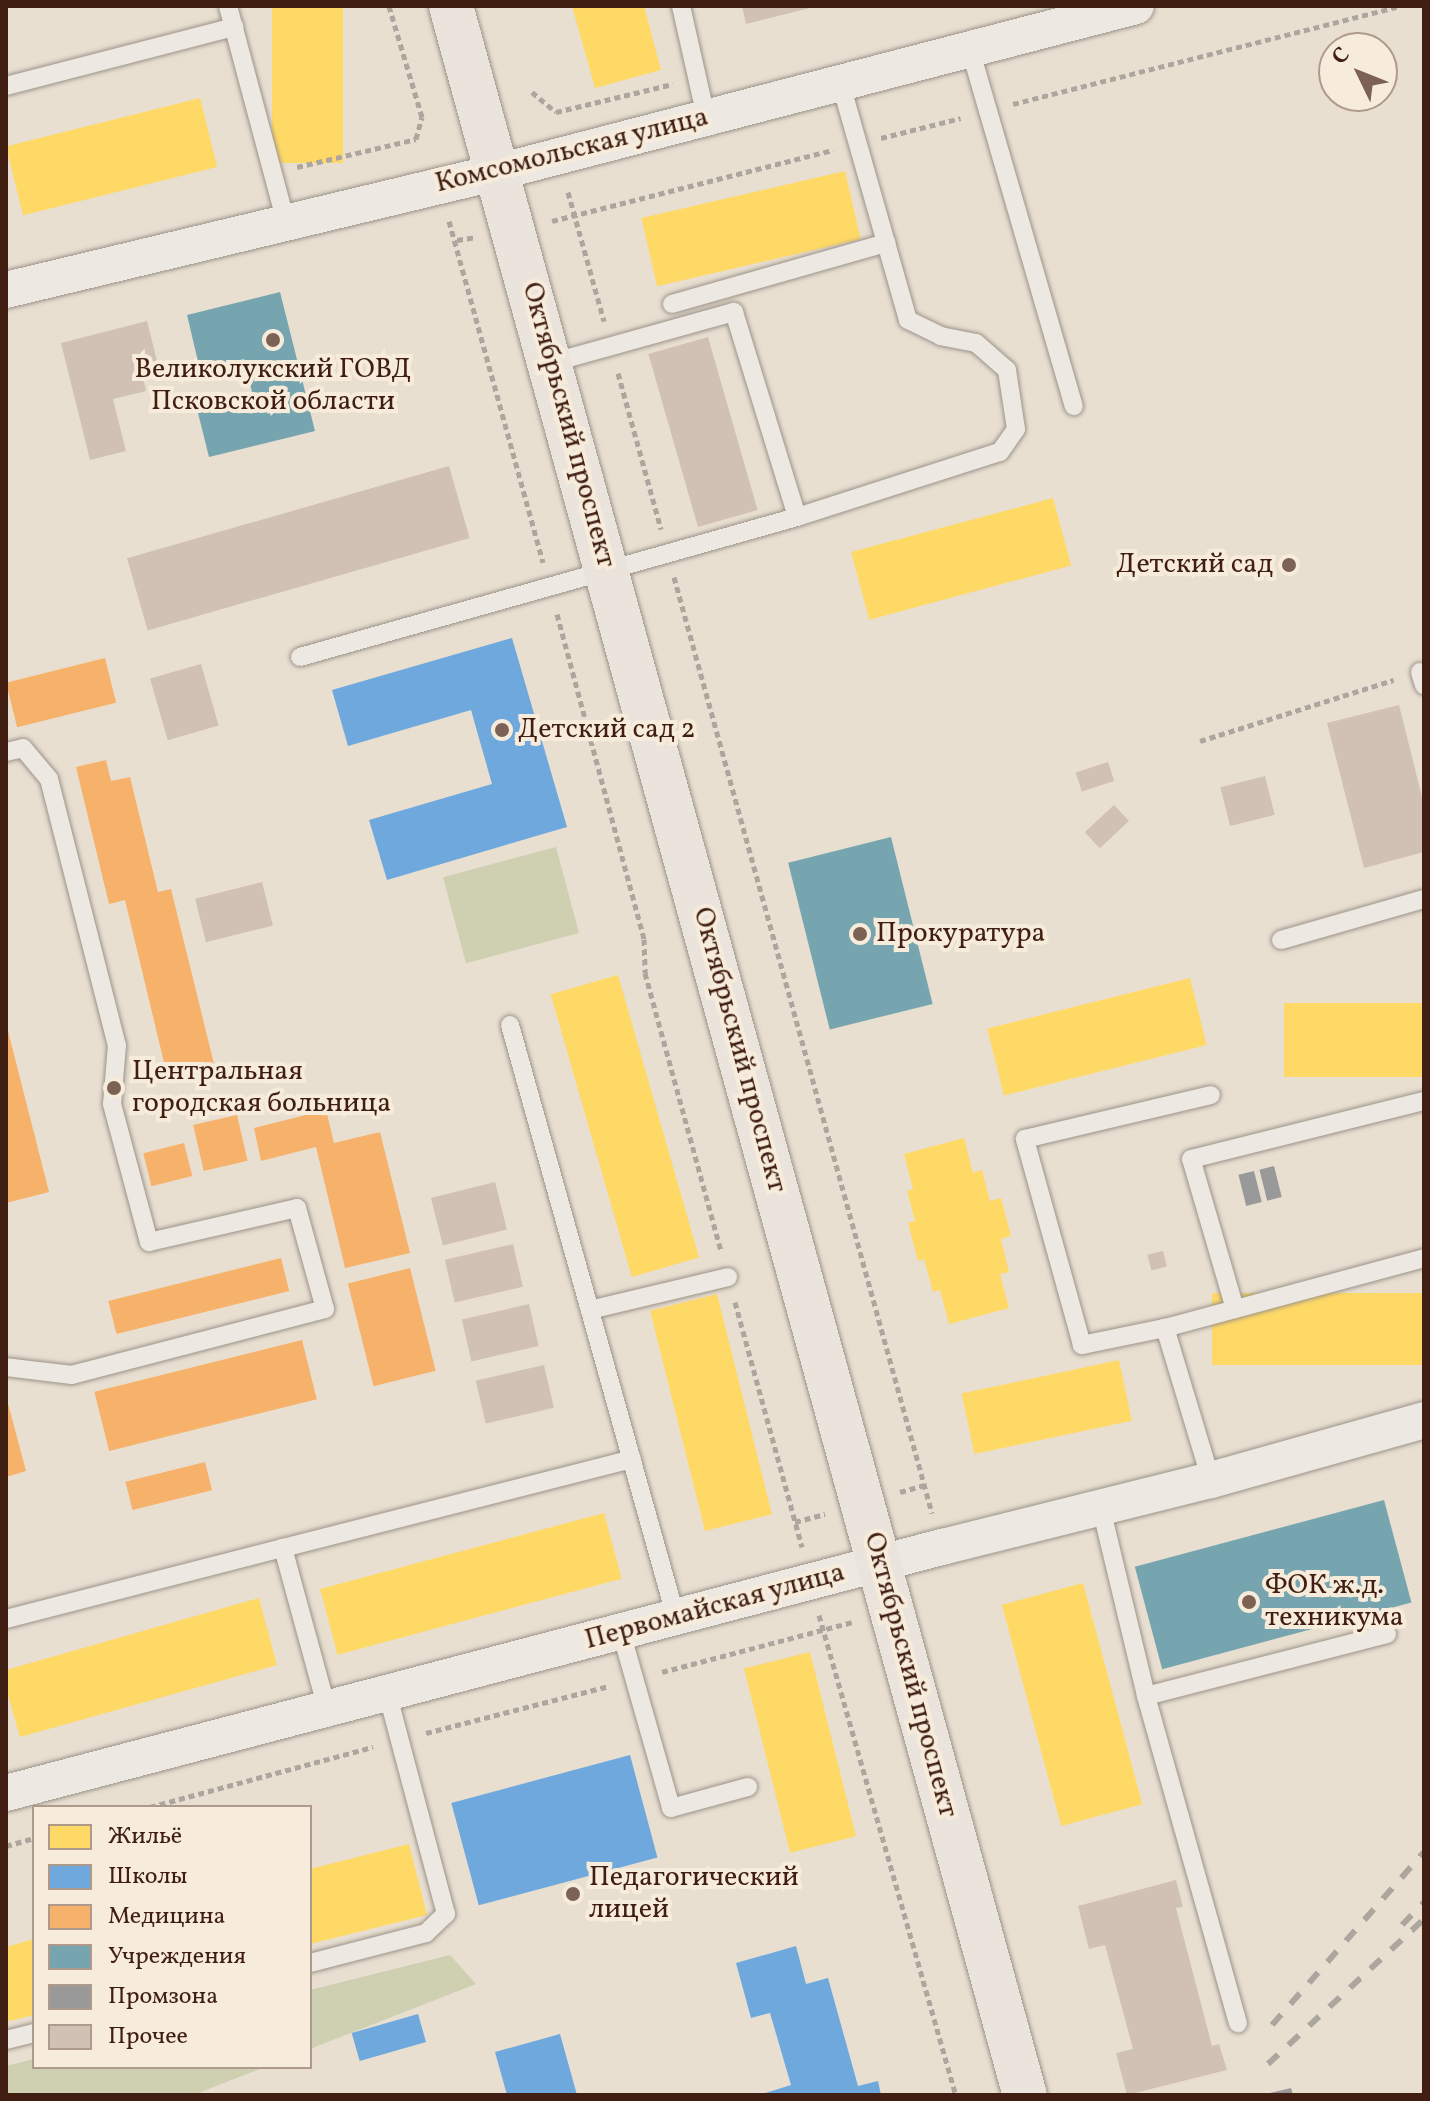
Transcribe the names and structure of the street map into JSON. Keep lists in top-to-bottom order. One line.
{"streets":{"main road":["Октябрьский проспект"],"street":["Комсомольская улица","Первомайская улица"]},"crossings":[["Комсомольская улица","Октябрьский проспект"],["Октябрьский проспект","Первомайская улица"]],"places":["Великолукский ГОВД Псковской области","Детский сад","Детский сад 2","Прокуратура","Центральная городская больница","ФОК ж.д. техникума","Педагогический лицей"],"legend":["Жильё","Школы","Медицина","Учреждения","Промзона","Прочее"],"north":"top left"}
